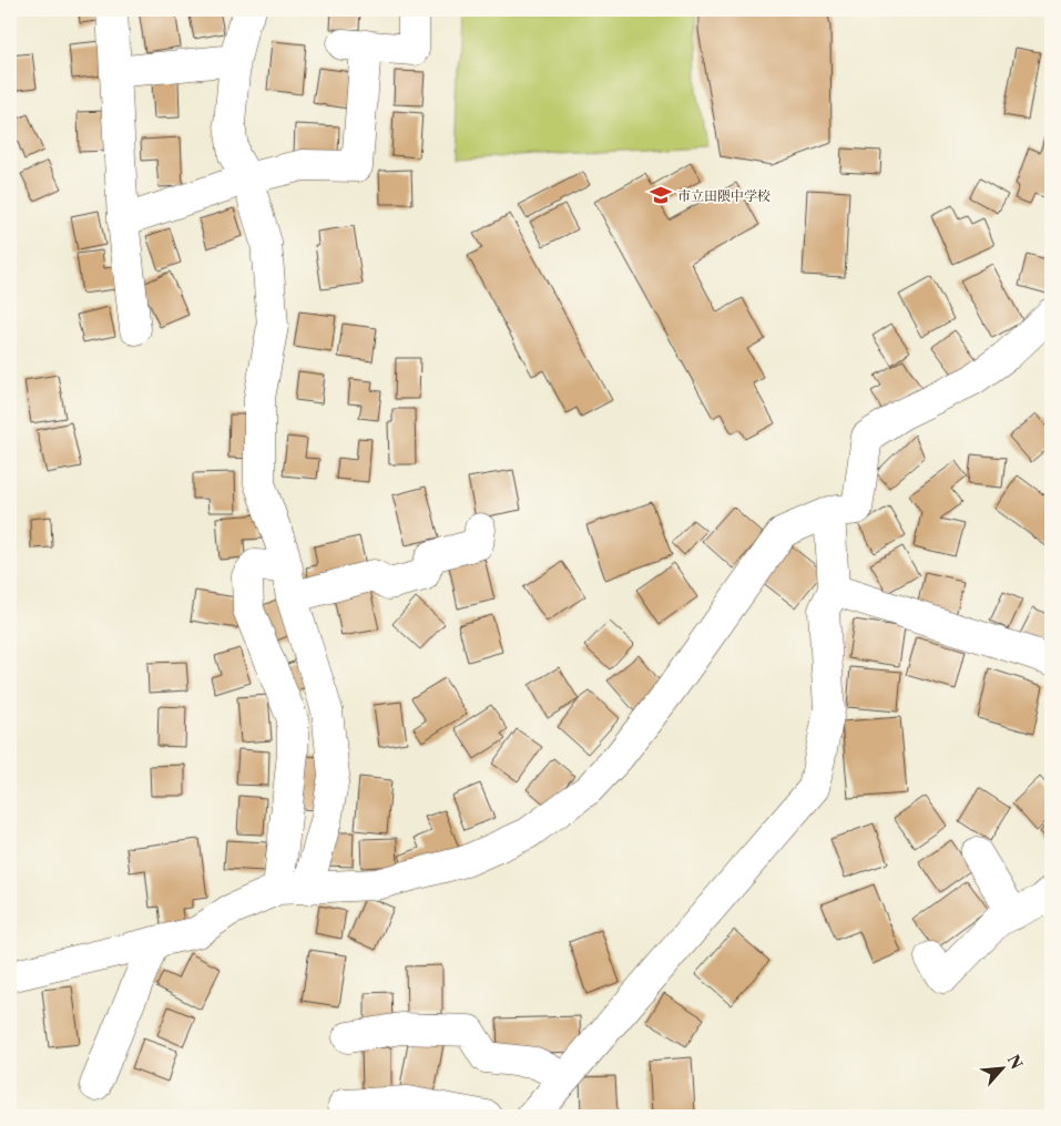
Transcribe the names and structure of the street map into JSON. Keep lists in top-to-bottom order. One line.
{"places":{"school or university":["市立田隈中学校"]},"north":"top right"}
